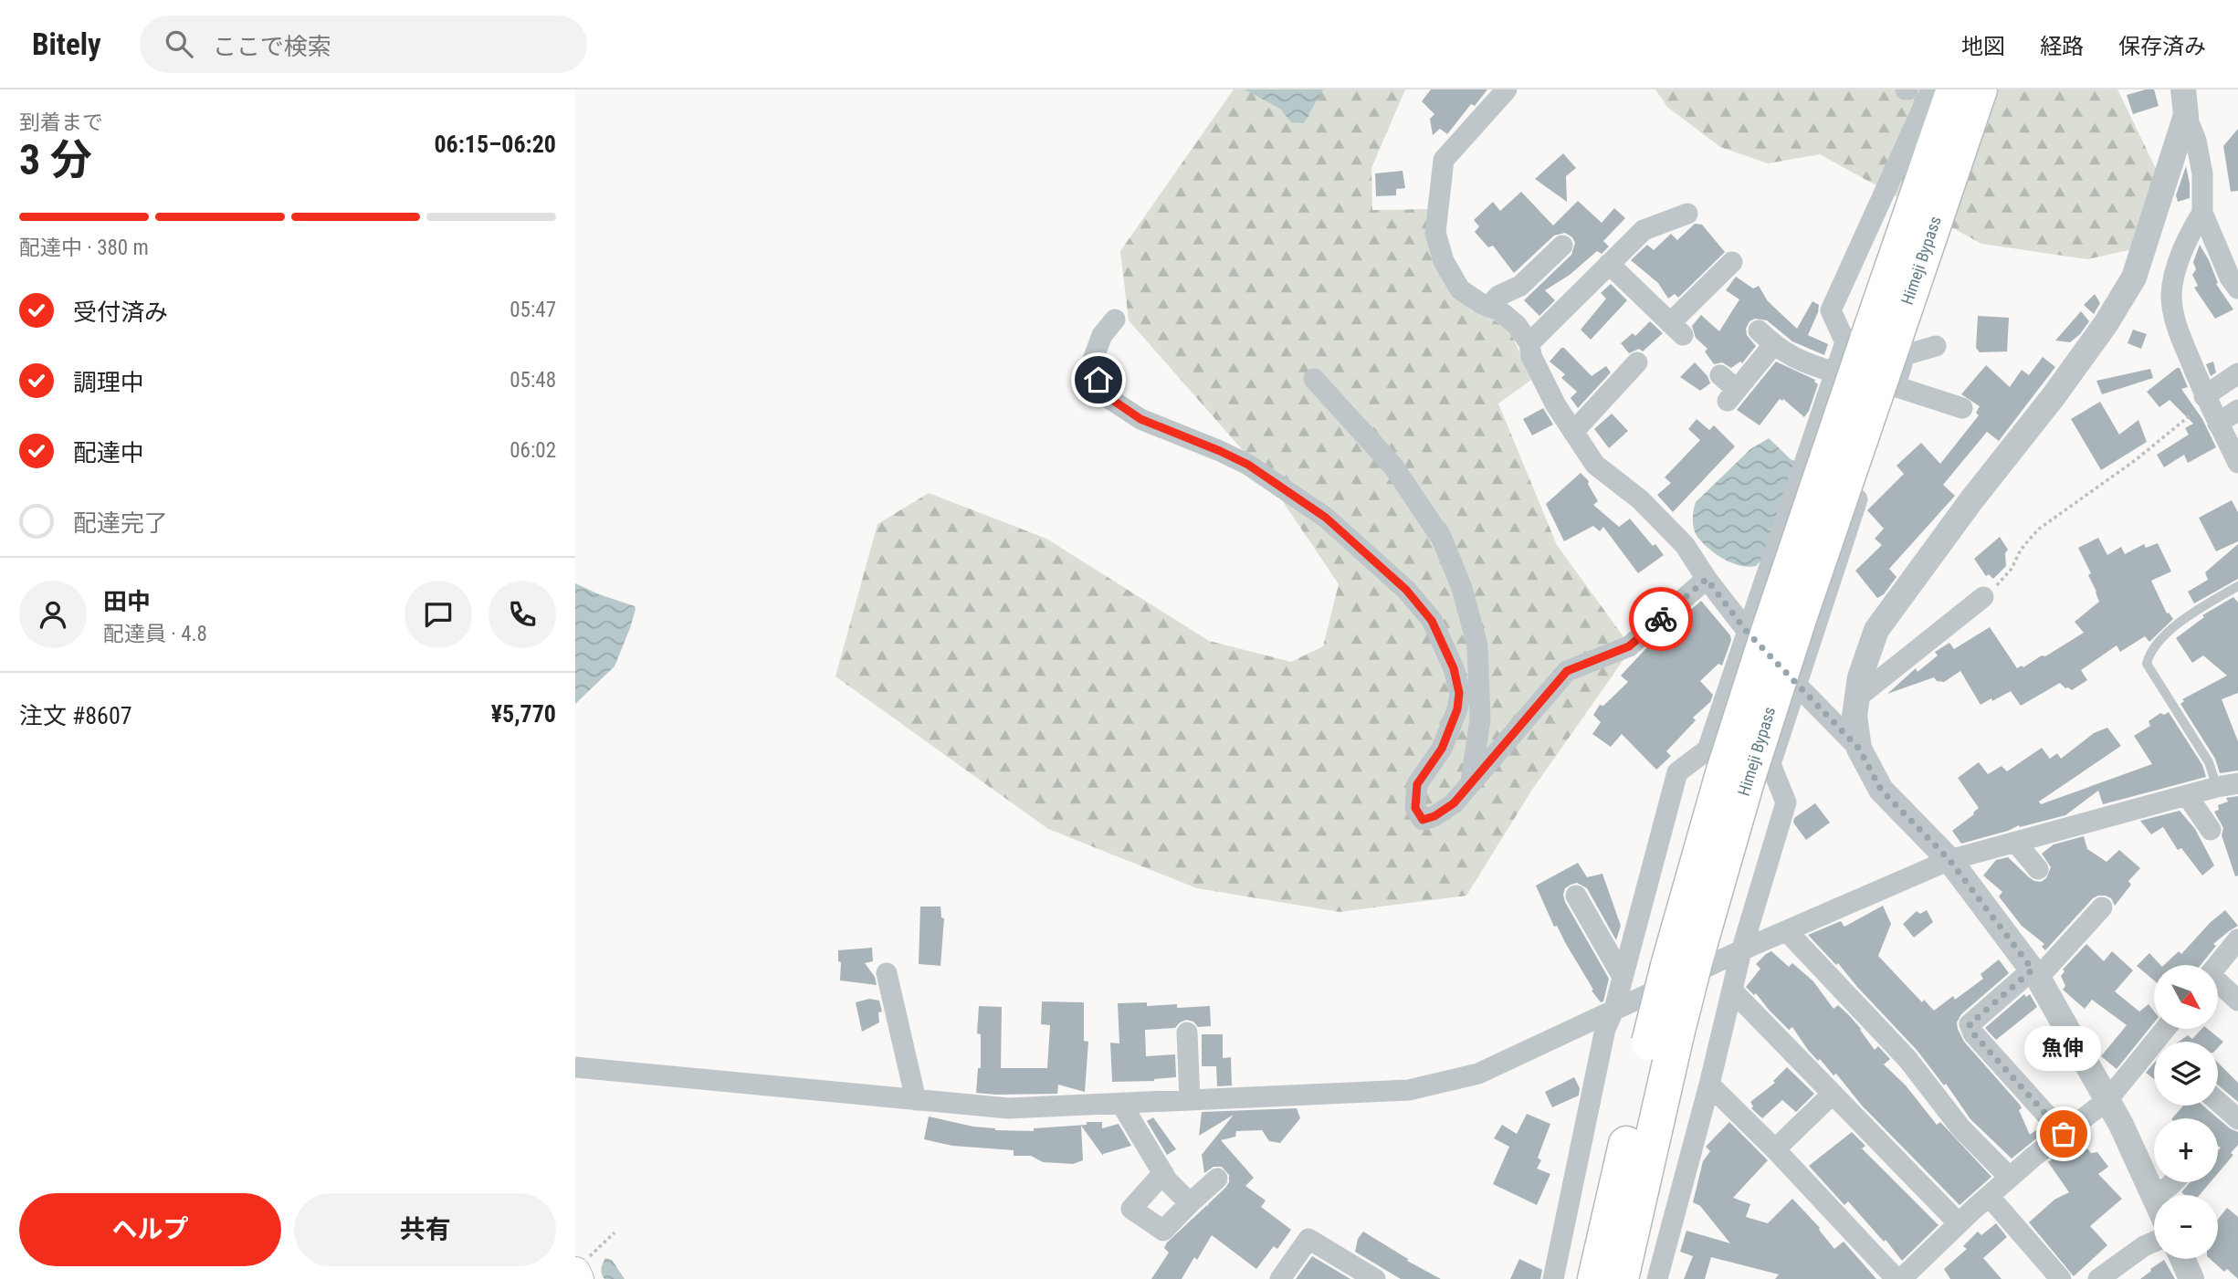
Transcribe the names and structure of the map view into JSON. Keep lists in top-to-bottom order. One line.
{"streets":{"highway":["Himeji Bypass"]},"places":["魚伸"],"north":"bottom right","page":{"header":"Bitely","search":"ここで検索","nav":["地図","経路","保存済み"],"heading":["3 分","到着まで","06:15–06:20"],"panel":["田中","配達員 · 4.8","注文 #8607","¥5,770"],"bar":"配達中 · 380 m","list":[["受付済み","05:47"],["調理中","05:48"],["配達中","06:02"],"配達完了"],"map_buttons":["+","−"],"bubble":"魚伸","buttons":["ヘルプ","共有"]}}
